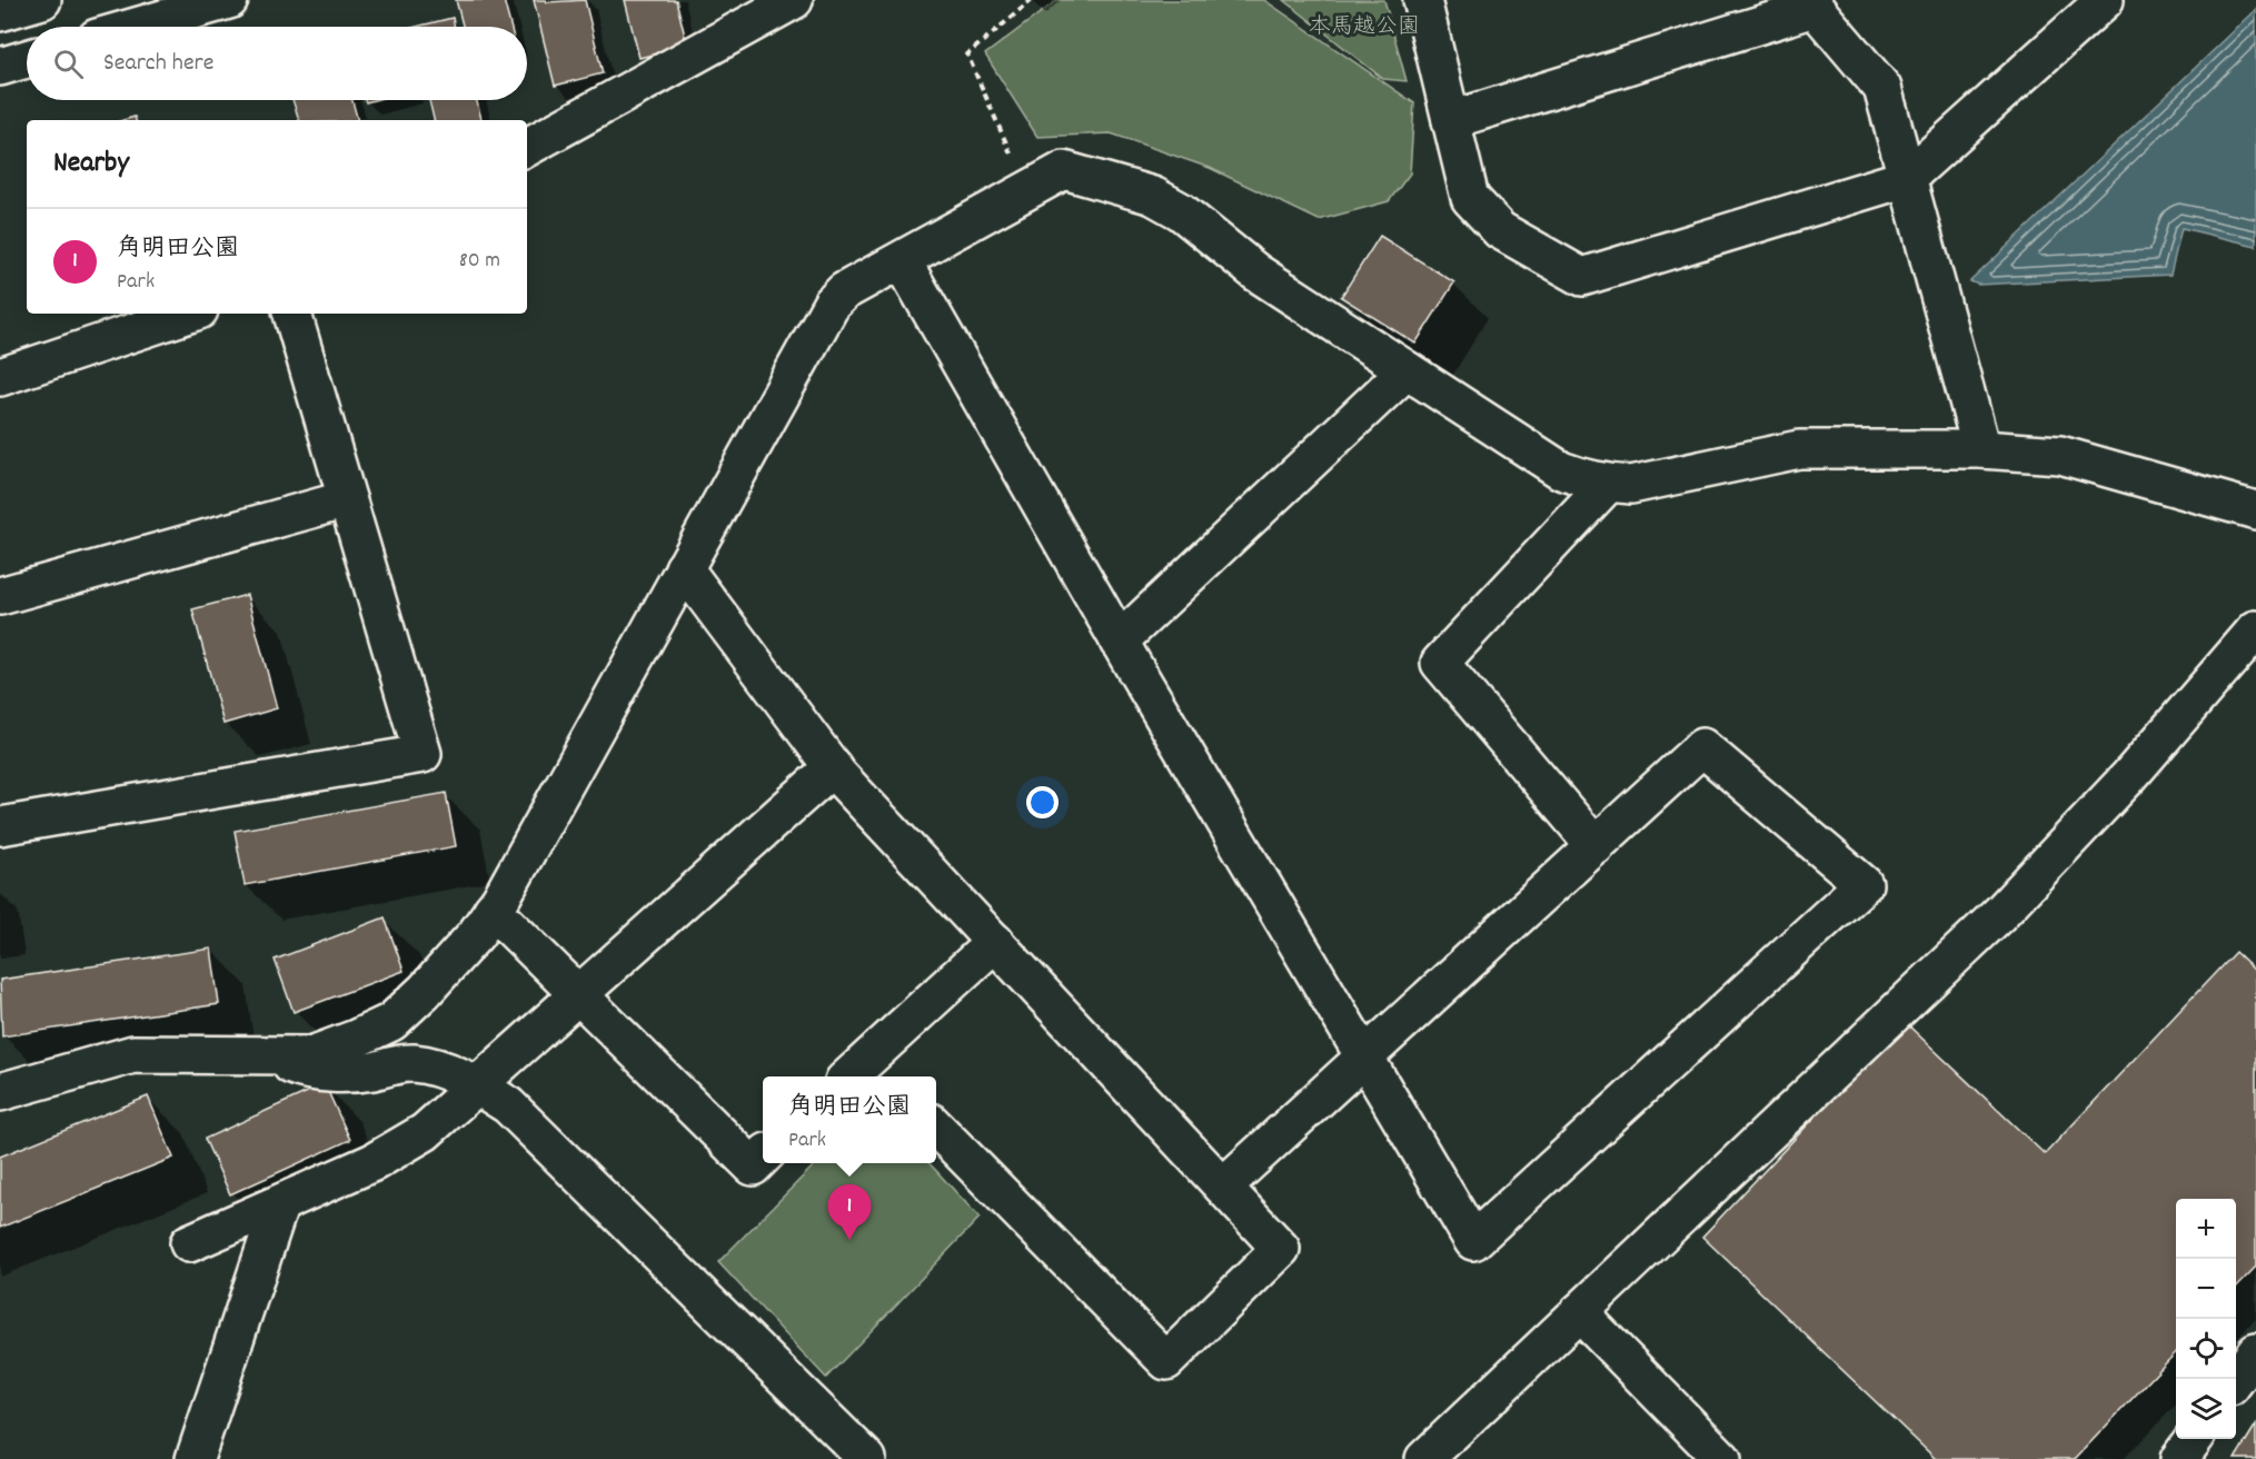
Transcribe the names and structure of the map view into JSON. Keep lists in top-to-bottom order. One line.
{"parks":["本馬越公園"],"page":{"search":"Search here","heading":"Nearby","list":[{"mark":"1","name":"角明田公園","note":"Park","value":"80 m"}],"popup":["角明田公園","Park"],"pins":"1","map_buttons":["+","−"]}}
